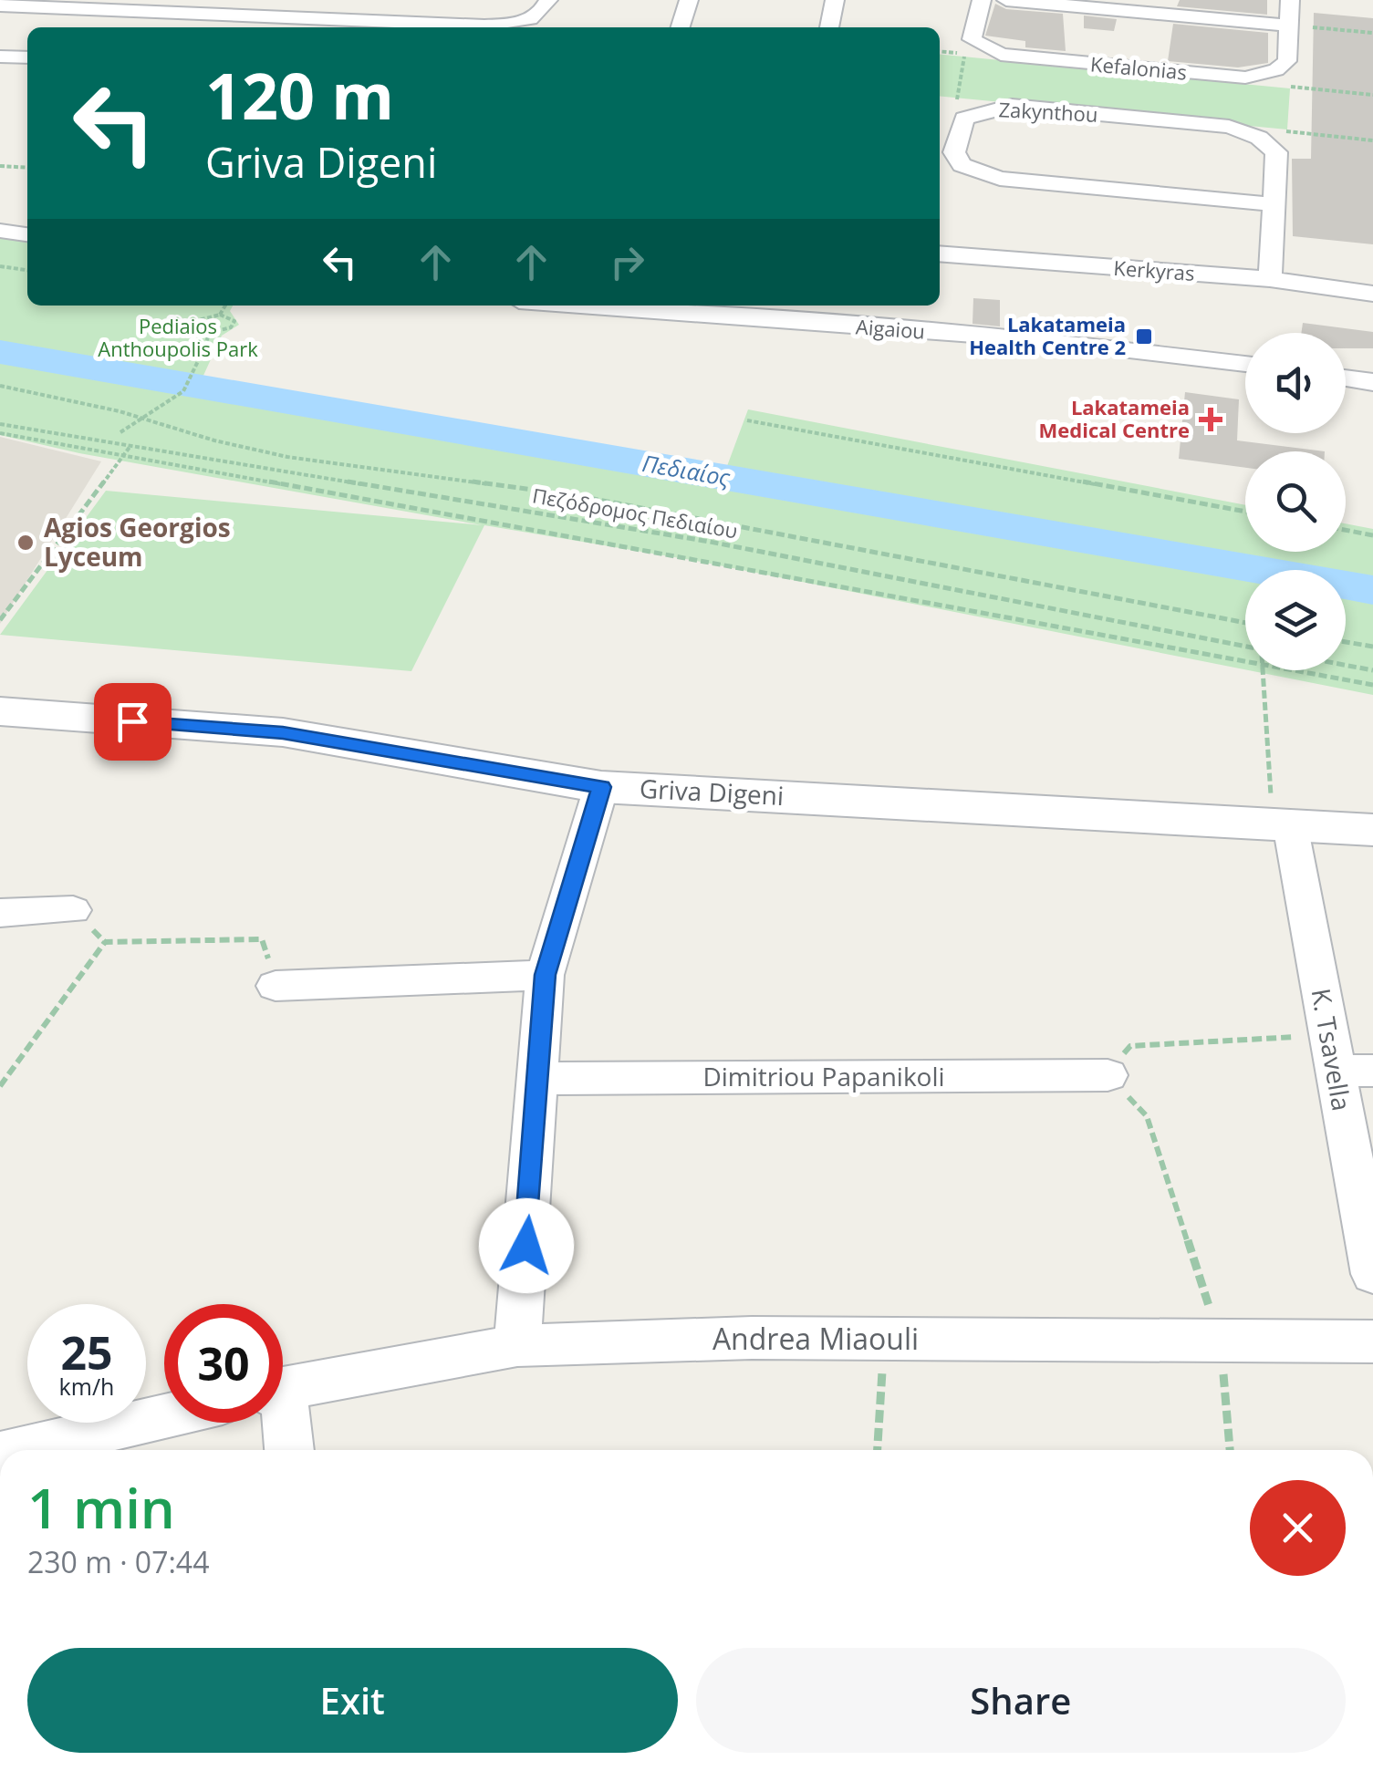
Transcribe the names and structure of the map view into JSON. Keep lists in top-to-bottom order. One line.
{"streets":{"street":["Kefalonias","Zakynthou","Kerkyras","Aigaiou","Griva Digeni","K. Tsavella","Dimitriou Papanikoli","Andrea Miaouli"],"path":["Πεζόδρομος Πεδιαίου"]},"crossings":[["Griva Digeni","K. Tsavella"]],"water":["Πεδιαίος"],"parks":["Pediaios Anthoupolis Park"],"places":{"transit":["Lakatameia Health Centre 2"],"health":["Lakatameia Medical Centre"],"other":["Agios Georgios Lyceum"]},"page":{"turn":["120 m","Griva Digeni"],"speed":"25 km/h","limit":"30","heading":["1 min","230 m · 07:44"],"buttons":["Exit","Share"]}}
